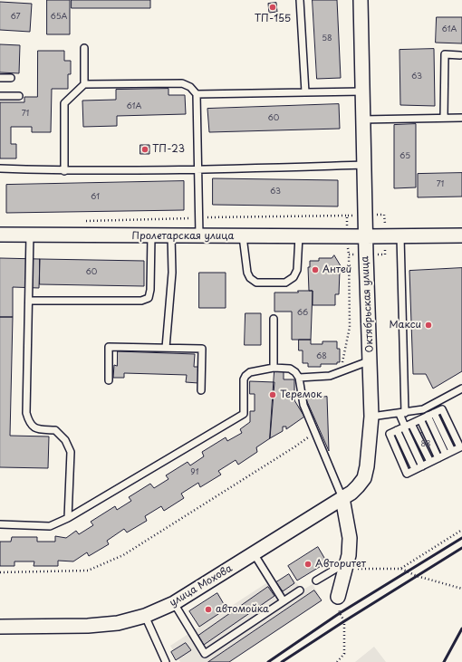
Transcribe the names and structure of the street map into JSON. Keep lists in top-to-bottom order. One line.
{"streets":{"street":["Пролетарская улица","Октябрьская улица","улица Мохова"]},"crossings":[["Пролетарская улица","Октябрьская улица"],["Октябрьская улица","улица Мохова"]],"places":["ТП-155","ТП-23","Антей","Макси","Теремок","Авторитет","автомойка"],"house_numbers":["67","65А","61А","58","63","61А","71","60","65","71","63","61","60","66","68","88","91"]}
